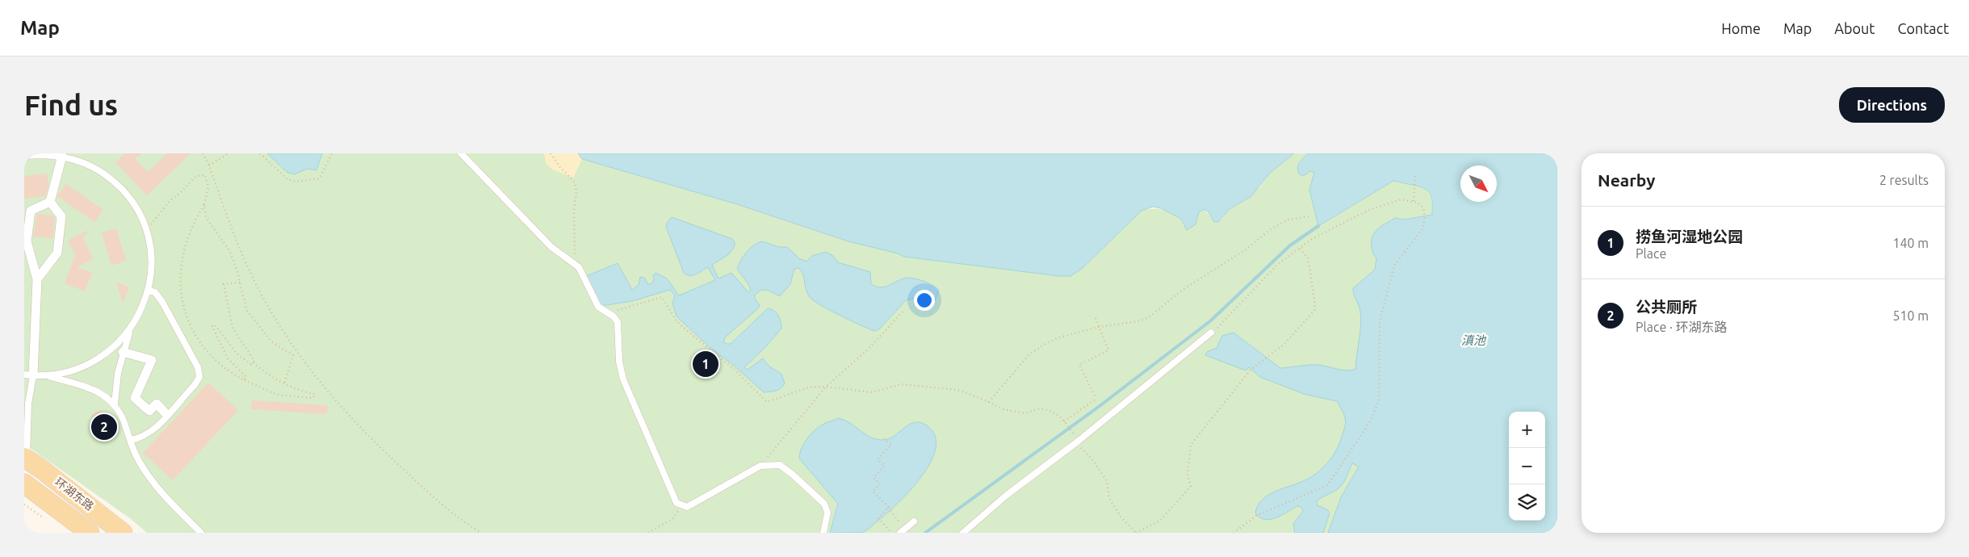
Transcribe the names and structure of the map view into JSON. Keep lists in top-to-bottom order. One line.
{"streets":{"main road":["环湖东路"]},"water":["滇池"],"north":"bottom right","page":{"header":"Map","nav":["Home","Map","About","Contact"],"buttons":"Directions","title":"Find us","heading":["Nearby","2 results"],"list":[{"mark":"1","name":"捞鱼河湿地公园","note":"Place","value":"140 m"},{"mark":"2","name":"公共厕所","note":"Place · 环湖东路","value":"510 m"}],"pins":["1","2"],"map_buttons":["+","−"]}}
